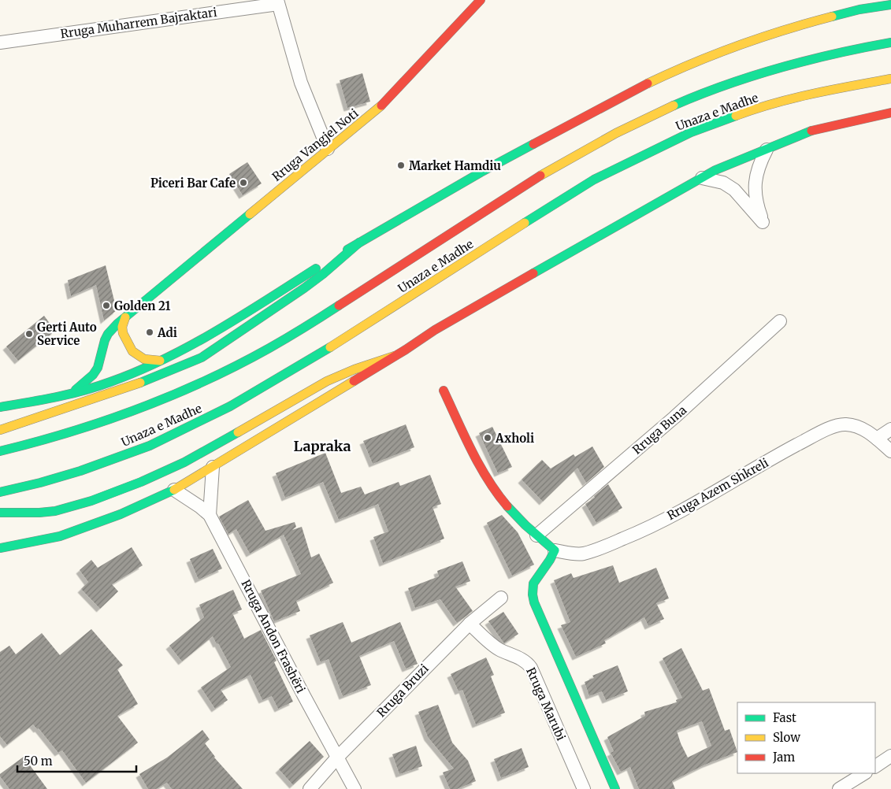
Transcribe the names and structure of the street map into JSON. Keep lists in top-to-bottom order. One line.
{"streets":{"main road":["Unaza e Madhe","Rruga Vangjel Noti"],"street":["Rruga Muharrem Bajraktari","Rruga Buna","Rruga Azem Shkreli","Rruga Andon Frashëri","Rruga Bruzi","Rruga Marubi"]},"crossings":[["Rruga Andon Frashëri","Rruga Bruzi"],["Rruga Bruzi","Rruga Marubi"]],"districts":["Lapraka"],"places":["Market Hamdiu","Piceri Bar Cafe","Golden 21","Adi","Gerti Auto Service","Axholi"],"legend":["Fast","Slow","Jam"],"scale_bar":"50 m"}
